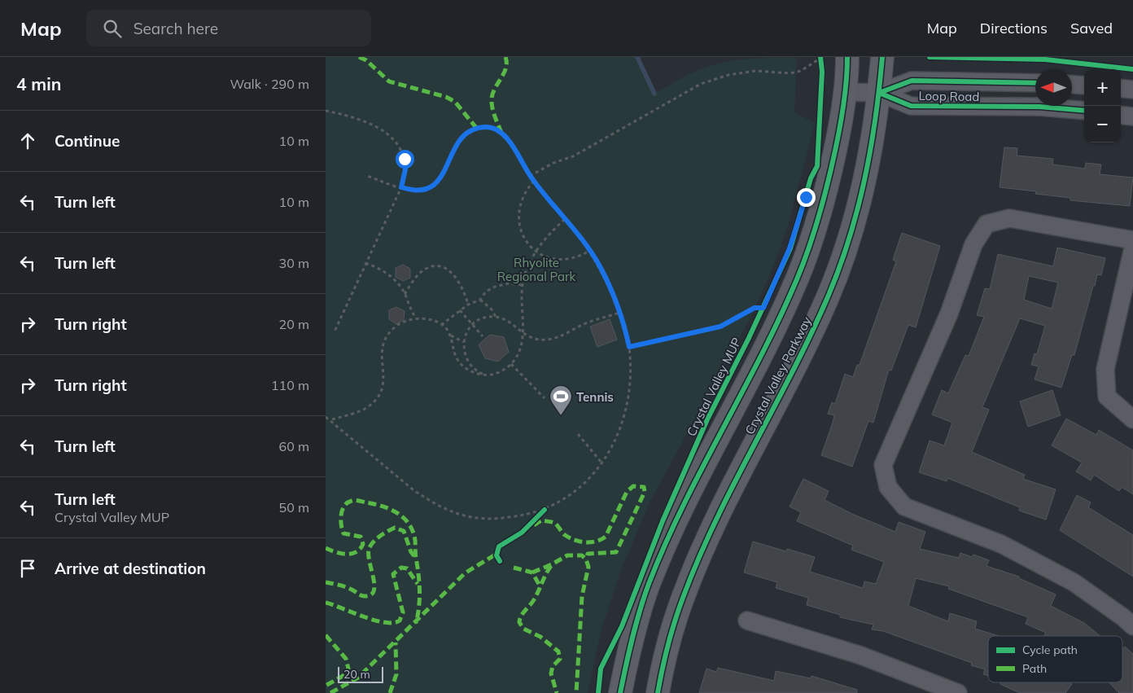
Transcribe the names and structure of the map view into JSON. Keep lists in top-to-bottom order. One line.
{"streets":{"main road":["Crystal Valley Parkway"],"street":["Loop Road"],"cycle path":["Crystal Valley MUP"]},"crossings":[["Loop Road","Crystal Valley Parkway"]],"parks":["Rhyolite Regional Park"],"places":{"sports":["Tennis"]},"legend":["Cycle path","Path"],"scale_bar":"20 m","north":"left","page":{"header":"Map","search":"Search here","nav":["Map","Directions","Saved"],"heading":["4 min","Walk · 290 m"],"map_buttons":["+","−"],"list":[["Continue","10 m"],["Turn left","10 m"],["Turn left","30 m"],["Turn right","20 m"],["Turn right","110 m"],["Turn left","60 m"],["Turn left","Crystal Valley MUP","50 m"],"Arrive at destination"],"scale":"20 m"}}
